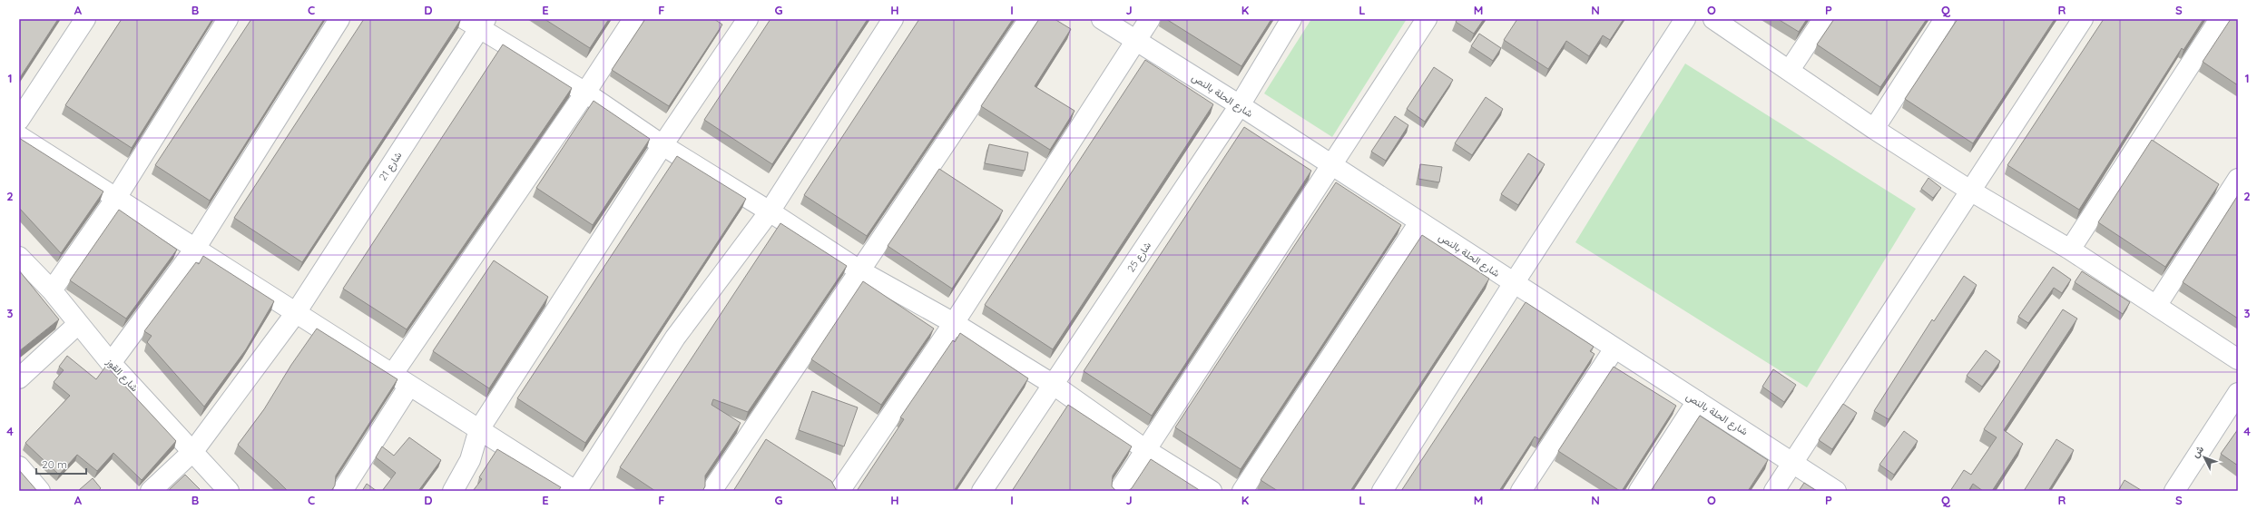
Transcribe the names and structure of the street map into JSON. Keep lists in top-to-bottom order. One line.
{"streets":{"street":["شارع الحلة بالنص","شارع 21","شارع 25","شارع القوز"]},"crossings":[["شارع الحلة بالنص","شارع 25"],["شارع 21","شارع القوز"]],"scale_bar":"20 m","north":"top left","grid":{"columns":["A","B","C","D","E","F","G","H","I","J","K","L","M","N","O","P","Q","R","S"],"rows":["1","2","3","4"]}}
